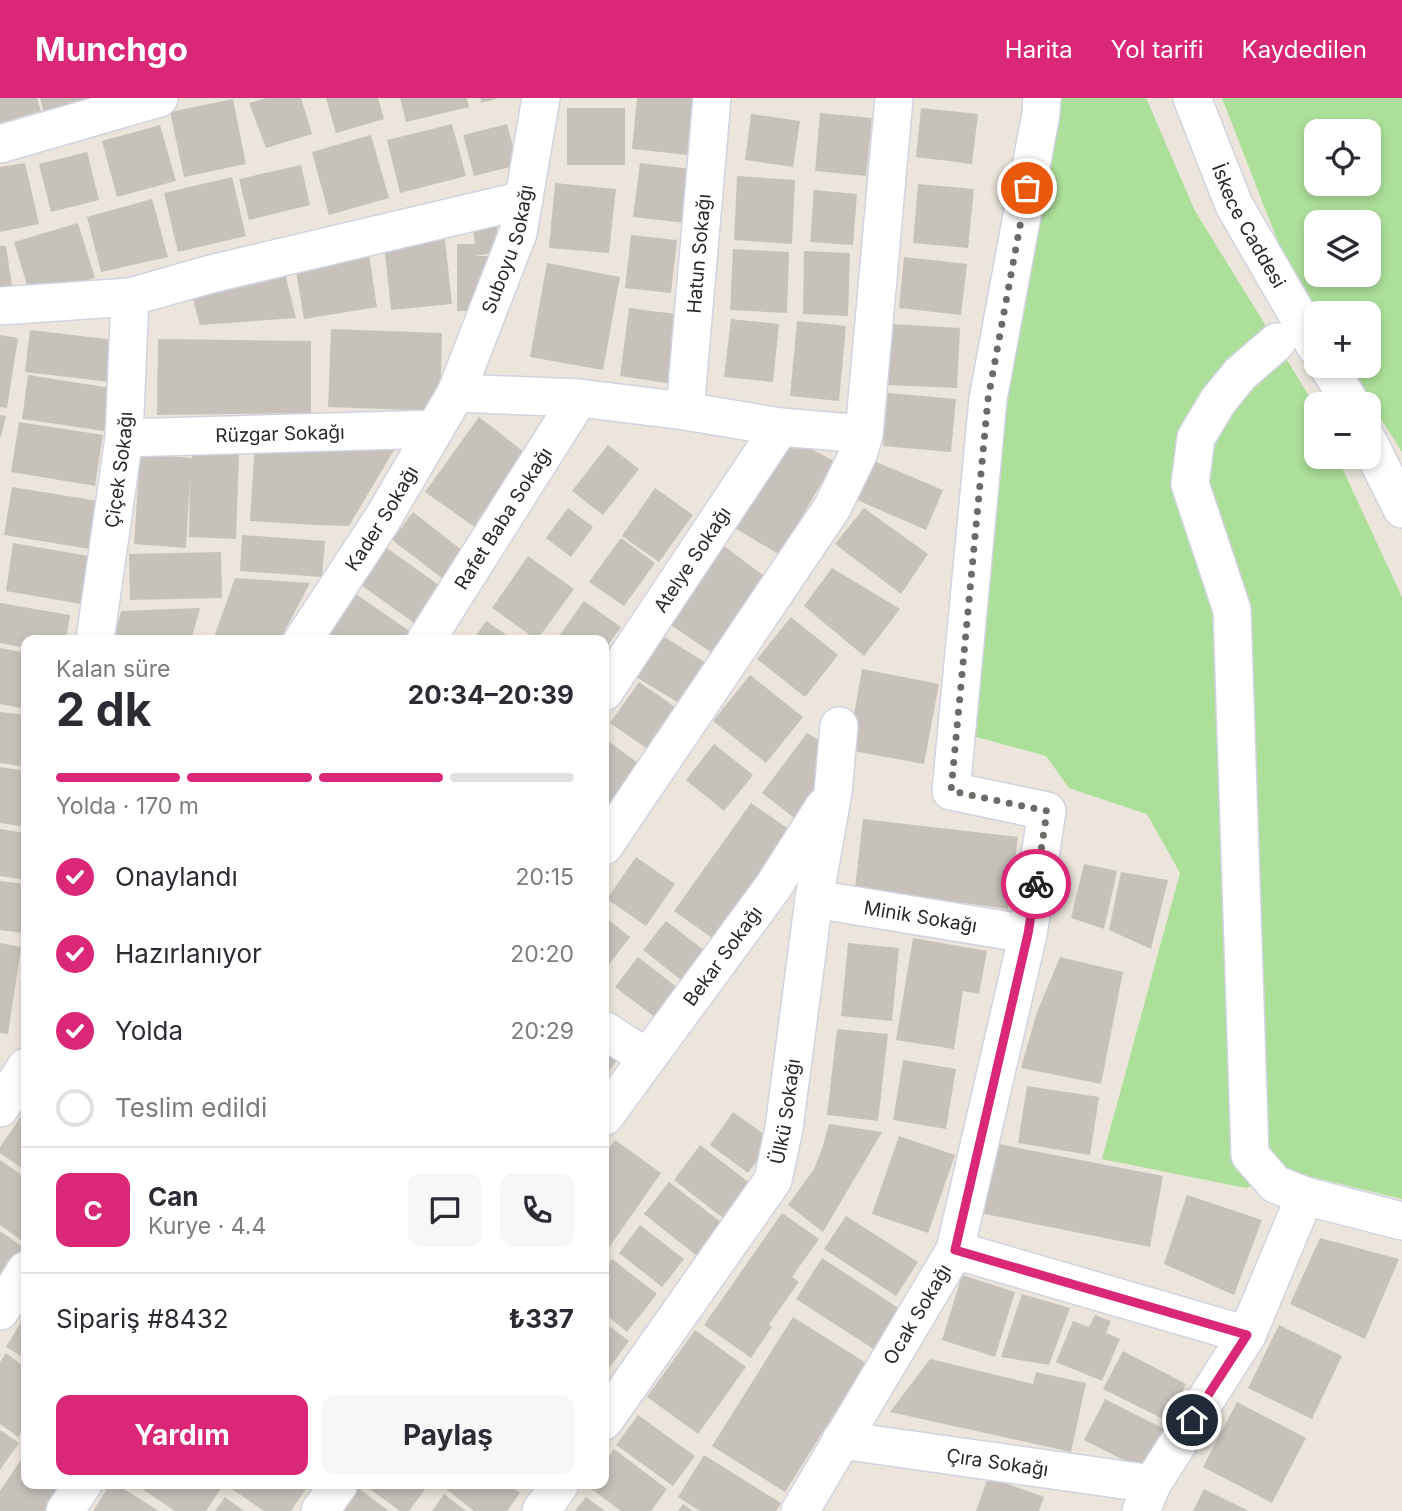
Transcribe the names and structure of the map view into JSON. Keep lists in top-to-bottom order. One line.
{"streets":{"street":["İskece Caddesi","Suboyu Sokağı","Hatun Sokağı","Rüzgar Sokağı","Çiçek Sokağı","Kader Sokağı","Rafet Baba Sokağı","Atelye Sokağı","Minik Sokağı","Bekar Sokağı","Ülkü Sokağı","Ocak Sokağı","Çıra Sokağı"]},"crossings":[["Suboyu Sokağı","Kader Sokağı"],["Rüzgar Sokağı","Çiçek Sokağı"],["Rüzgar Sokağı","Kader Sokağı"],["Minik Sokağı","Ülkü Sokağı"],["Minik Sokağı","Ocak Sokağı"],["Bekar Sokağı","Ülkü Sokağı"],["Ocak Sokağı","Çıra Sokağı"]],"page":{"header":"Munchgo","nav":["Harita","Yol tarifi","Kaydedilen"],"map_buttons":["+","−"],"heading":["2 dk","Kalan süre","20:34–20:39"],"panel":["Can","Kurye · 4.4","Sipariş #8432","₺337"],"bar":"Yolda · 170 m","list":[["Onaylandı","20:15"],["Hazırlanıyor","20:20"],["Yolda","20:29"],"Teslim edildi"],"round":"C","buttons":["Yardım","Paylaş"]}}
